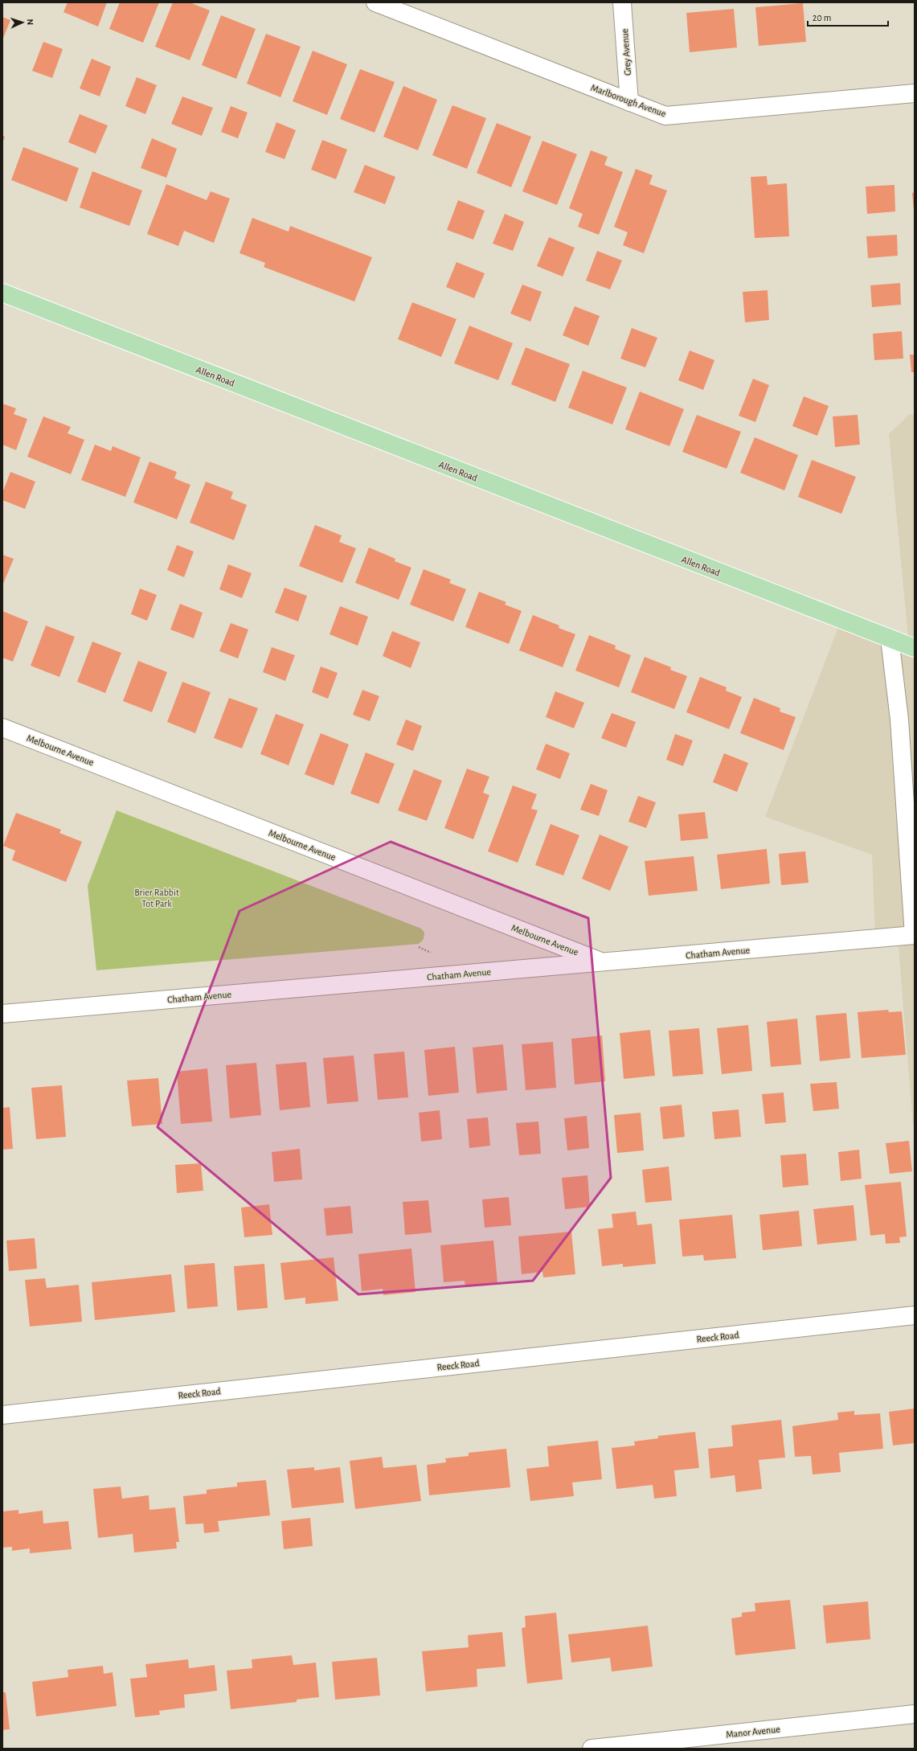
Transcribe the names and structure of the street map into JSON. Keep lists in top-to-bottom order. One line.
{"streets":{"main road":["Allen Road"],"street":["Grey Avenue","Marlborough Avenue","Melbourne Avenue","Chatham Avenue","Reeck Road","Manor Avenue"]},"crossings":[["Grey Avenue","Marlborough Avenue"],["Melbourne Avenue","Chatham Avenue"]],"parks":["Brier Rabbit Tot Park"],"scale_bar":"20 m","north":"right"}
